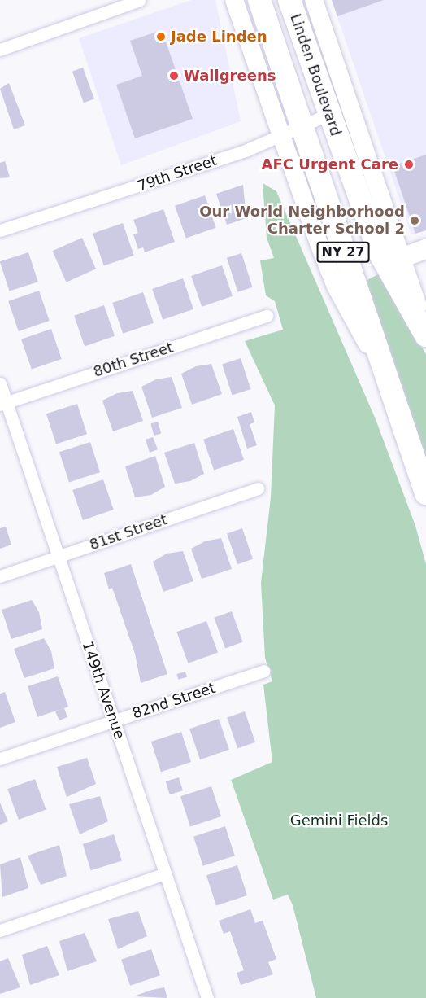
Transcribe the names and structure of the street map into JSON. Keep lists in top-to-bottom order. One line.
{"streets":{"highway":["Linden Boulevard","NY 27"],"street":["79th Street","80th Street","81st Street","149th Avenue","82nd Street"]},"crossings":[["Linden Boulevard","79th Street"],["80th Street","149th Avenue"],["81st Street","149th Avenue"],["149th Avenue","82nd Street"]],"parks":["Gemini Fields"],"places":["Jade Linden","Wallgreens","AFC Urgent Care","Our World Neighborhood Charter School 2"]}
